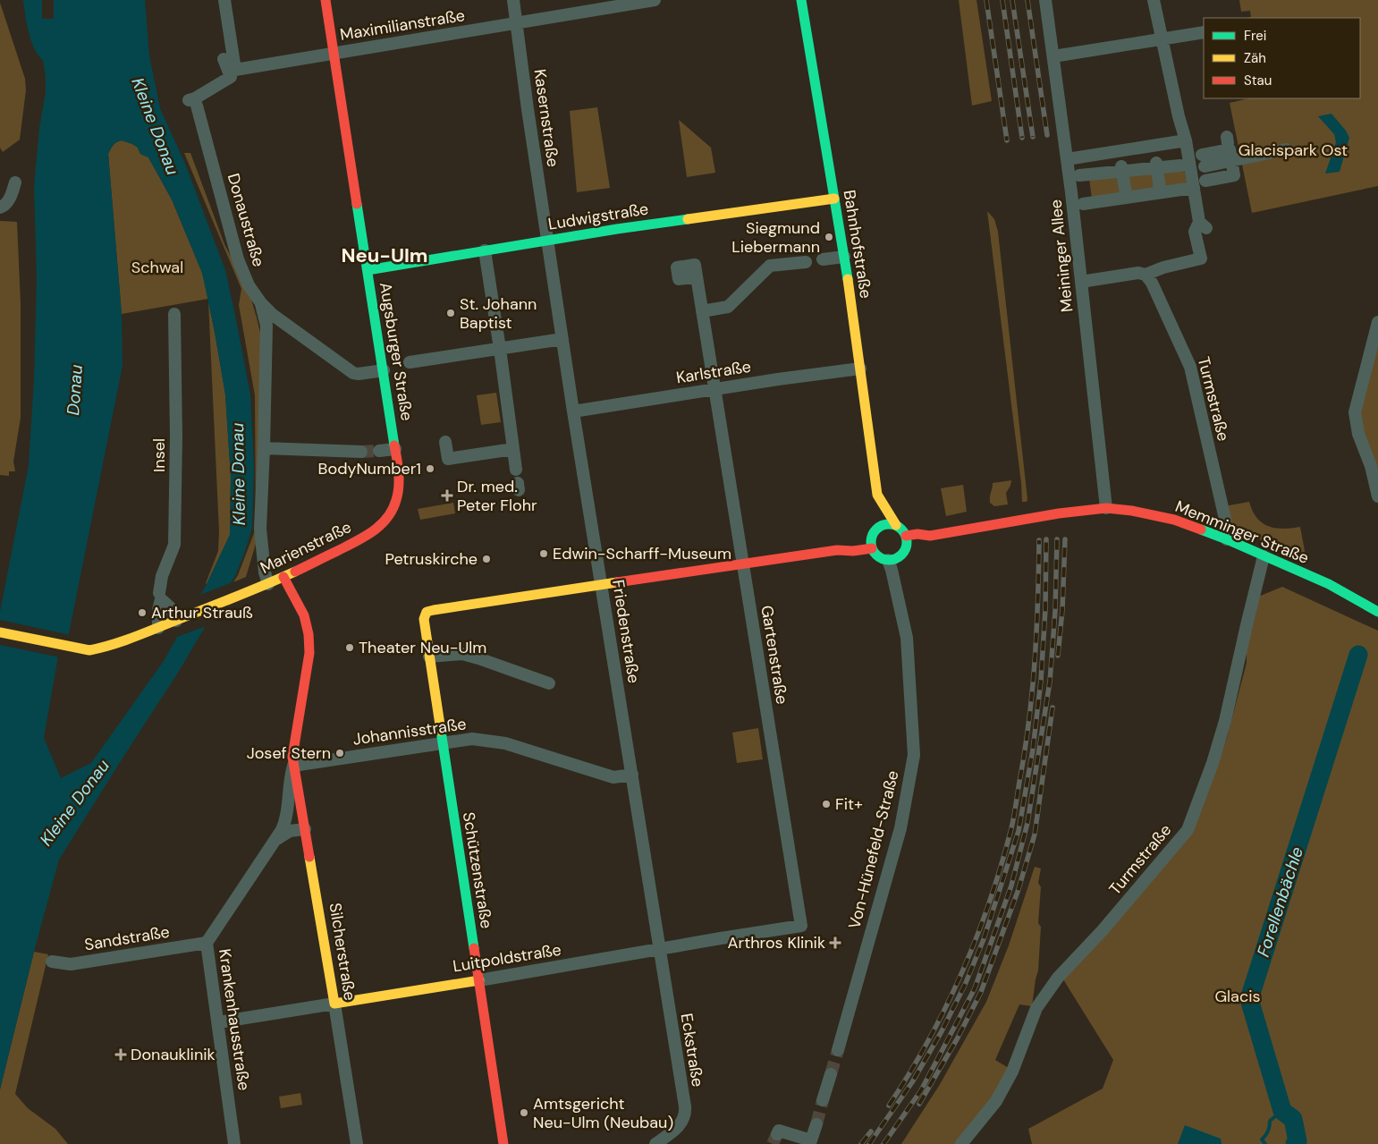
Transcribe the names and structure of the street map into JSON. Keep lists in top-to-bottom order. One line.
{"streets":{"street":["Maximilianstraße","Kasernstraße","Ludwigstraße","Donaustraße","Bahnhofstraße","Meininger Allee","Augsburger Straße","Karlstraße","Turmstraße","Insel","Memminger Straße","Marienstraße","Friedenstraße","Gartenstraße","Johannisstraße","Von-Hünefeld-Straße","Schützenstraße","Sandstraße","Silcherstraße","Luitpoldstraße","Krankenhausstraße","Eckstraße"]},"crossings":[["Maximilianstraße","Kasernstraße"],["Maximilianstraße","Augsburger Straße"],["Kasernstraße","Ludwigstraße"],["Kasernstraße","Friedenstraße"],["Ludwigstraße","Bahnhofstraße"],["Ludwigstraße","Augsburger Straße"],["Ludwigstraße","Friedenstraße"],["Donaustraße","Augsburger Straße"],["Bahnhofstraße","Karlstraße"],["Bahnhofstraße","Memminger Straße"],["Bahnhofstraße","Von-Hünefeld-Straße"],["Meininger Allee","Memminger Straße"],["Augsburger Straße","Marienstraße"],["Karlstraße","Friedenstraße"],["Karlstraße","Gartenstraße"],["Turmstraße","Memminger Straße"],["Memminger Straße","Von-Hünefeld-Straße"],["Marienstraße","Krankenhausstraße"],["Friedenstraße","Johannisstraße"],["Friedenstraße","Schützenstraße"],["Friedenstraße","Luitpoldstraße"],["Friedenstraße","Eckstraße"],["Gartenstraße","Luitpoldstraße"],["Johannisstraße","Schützenstraße"],["Johannisstraße","Silcherstraße"],["Johannisstraße","Krankenhausstraße"],["Schützenstraße","Luitpoldstraße"],["Sandstraße","Krankenhausstraße"],["Silcherstraße","Luitpoldstraße"],["Silcherstraße","Krankenhausstraße"],["Luitpoldstraße","Krankenhausstraße"],["Luitpoldstraße","Eckstraße"]],"districts":["Neu-Ulm"],"water":["Kleine Donau","Donau","Forellenbächle"],"parks":["Glacispark Ost","Schwal","Glacis"],"places":{"other":["Siegmund Liebermann","St. Johann Baptist","BodyNumber1","Edwin-Scharff-Museum","Petruskirche","Arthur Strauß","Theater Neu-Ulm","Josef Stern","Fit+","Amtsgericht Neu-Ulm (Neubau)"],"health":["Dr. med. Peter Flohr","Arthros Klinik","Donauklinik"]},"legend":["Frei","Zäh","Stau"]}
